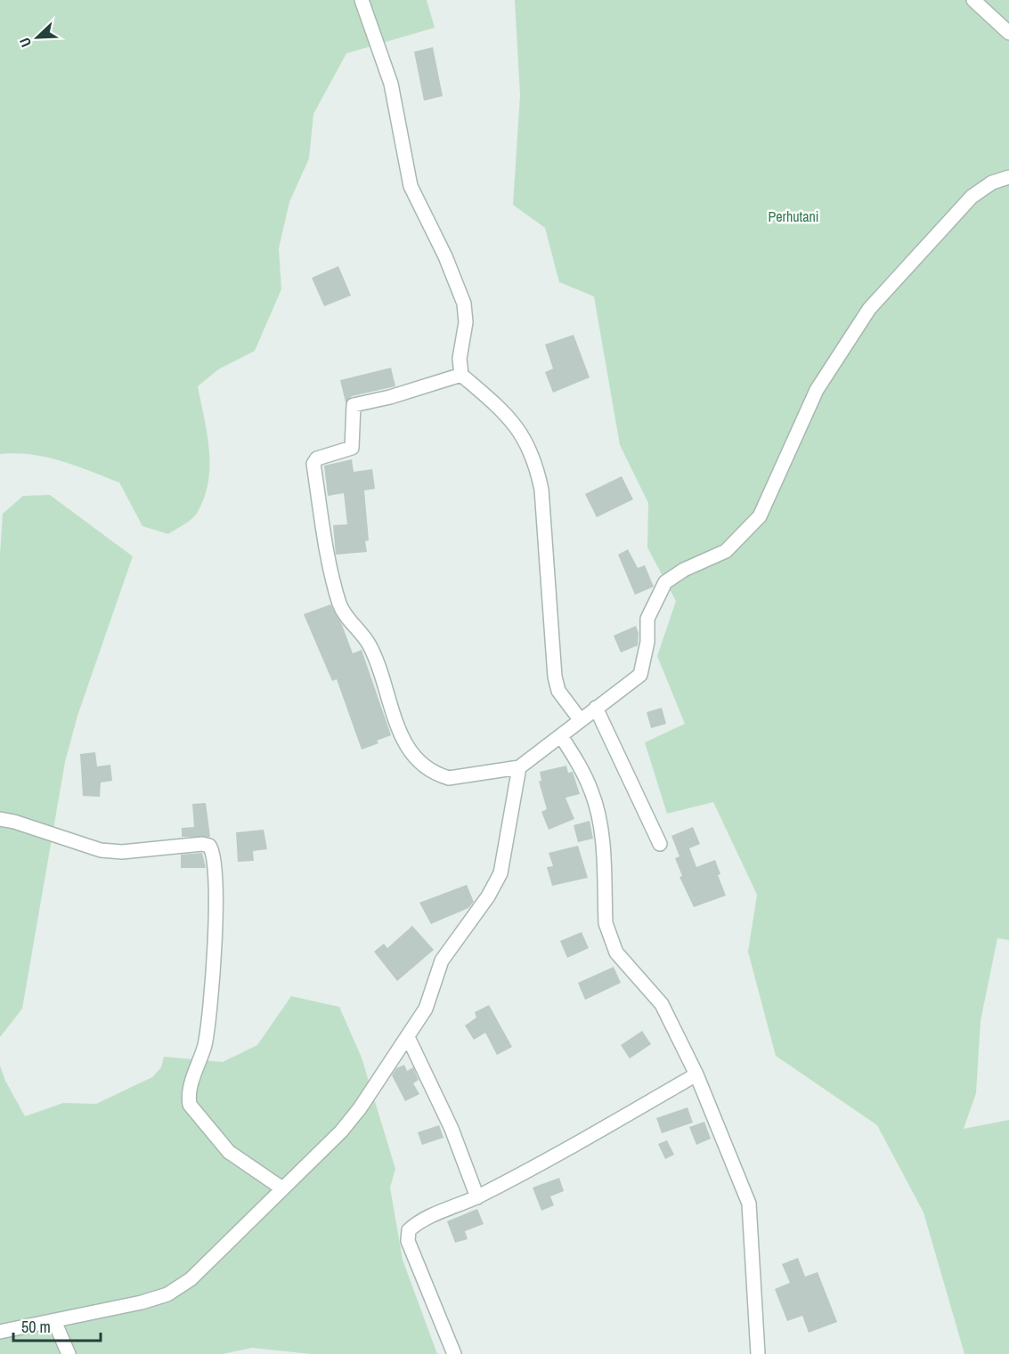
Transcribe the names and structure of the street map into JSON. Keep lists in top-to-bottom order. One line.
{"parks":["Perhutani"],"scale_bar":"50 m","north":"bottom left"}
